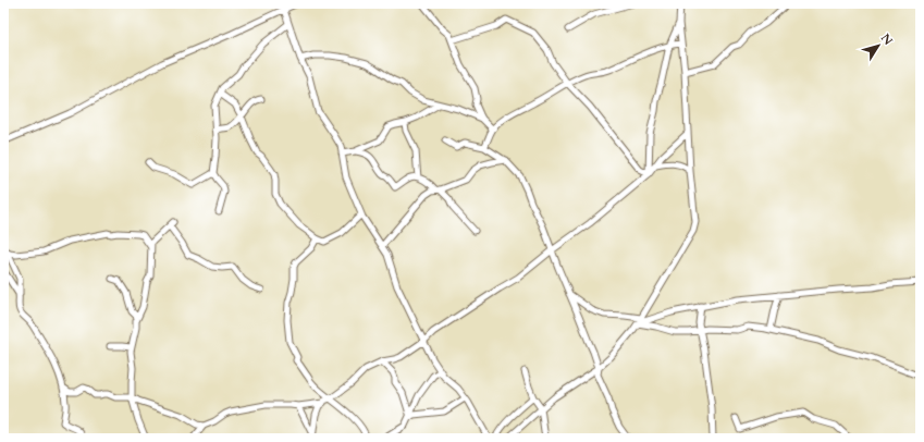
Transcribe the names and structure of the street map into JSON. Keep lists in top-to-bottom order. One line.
{"north":"top right"}
